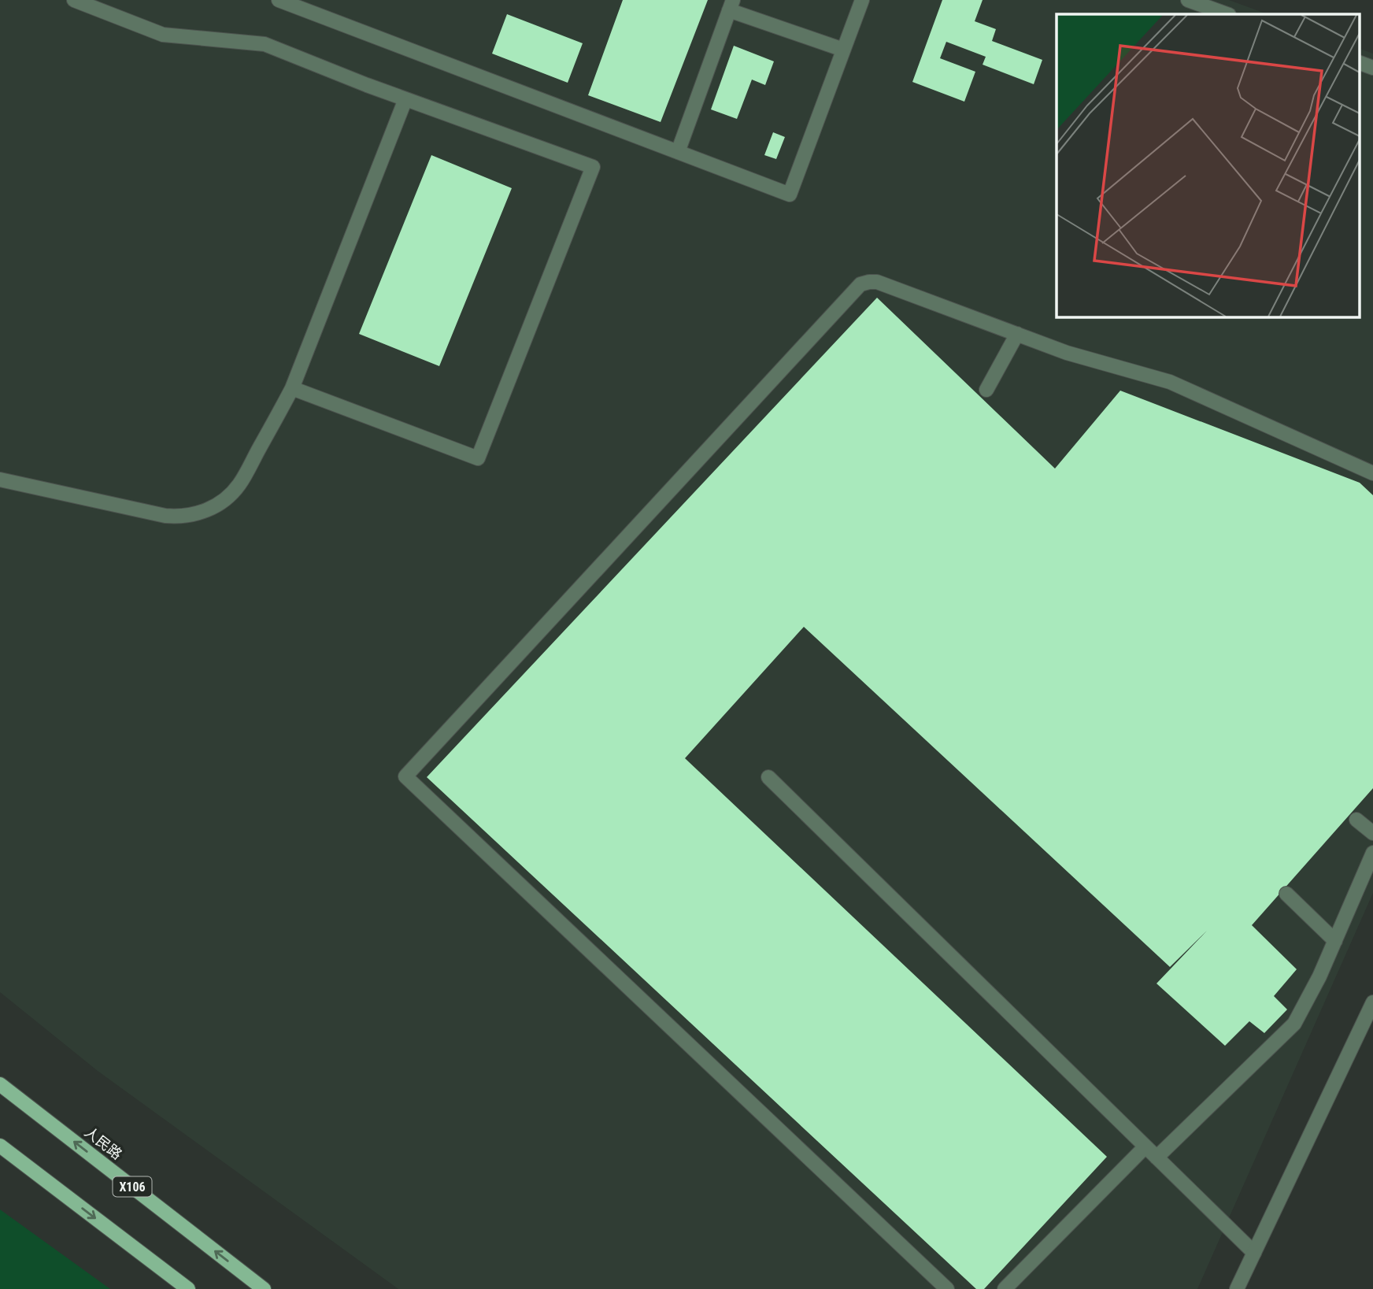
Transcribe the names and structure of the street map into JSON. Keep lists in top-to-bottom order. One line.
{"streets":{"main road":["人民路","X106"]}}
